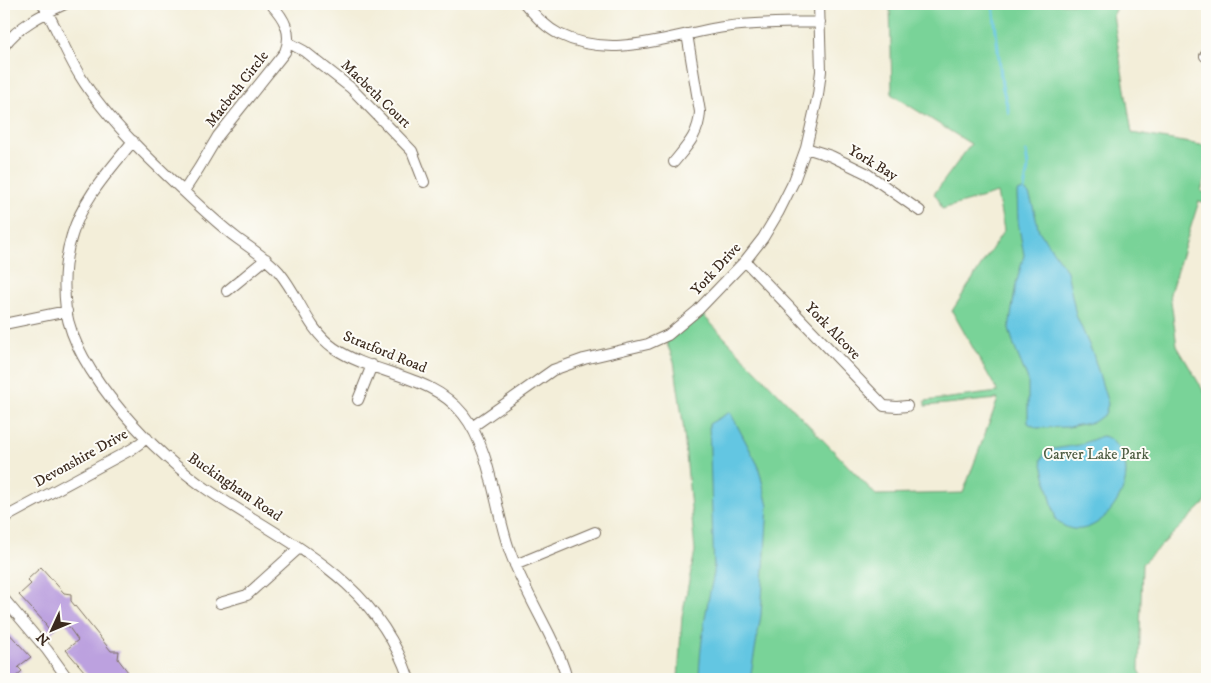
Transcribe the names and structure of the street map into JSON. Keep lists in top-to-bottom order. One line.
{"streets":{"street":["Macbeth Circle","Macbeth Court","York Bay","York Drive","York Alcove","Stratford Road","Devonshire Drive","Buckingham Road"]},"crossings":[["Macbeth Circle","Macbeth Court"],["Macbeth Circle","Stratford Road"],["York Bay","York Drive"],["York Drive","York Alcove"],["York Drive","Stratford Road"],["Stratford Road","Buckingham Road"],["Devonshire Drive","Buckingham Road"]],"parks":["Carver Lake Park"],"north":"bottom left"}
